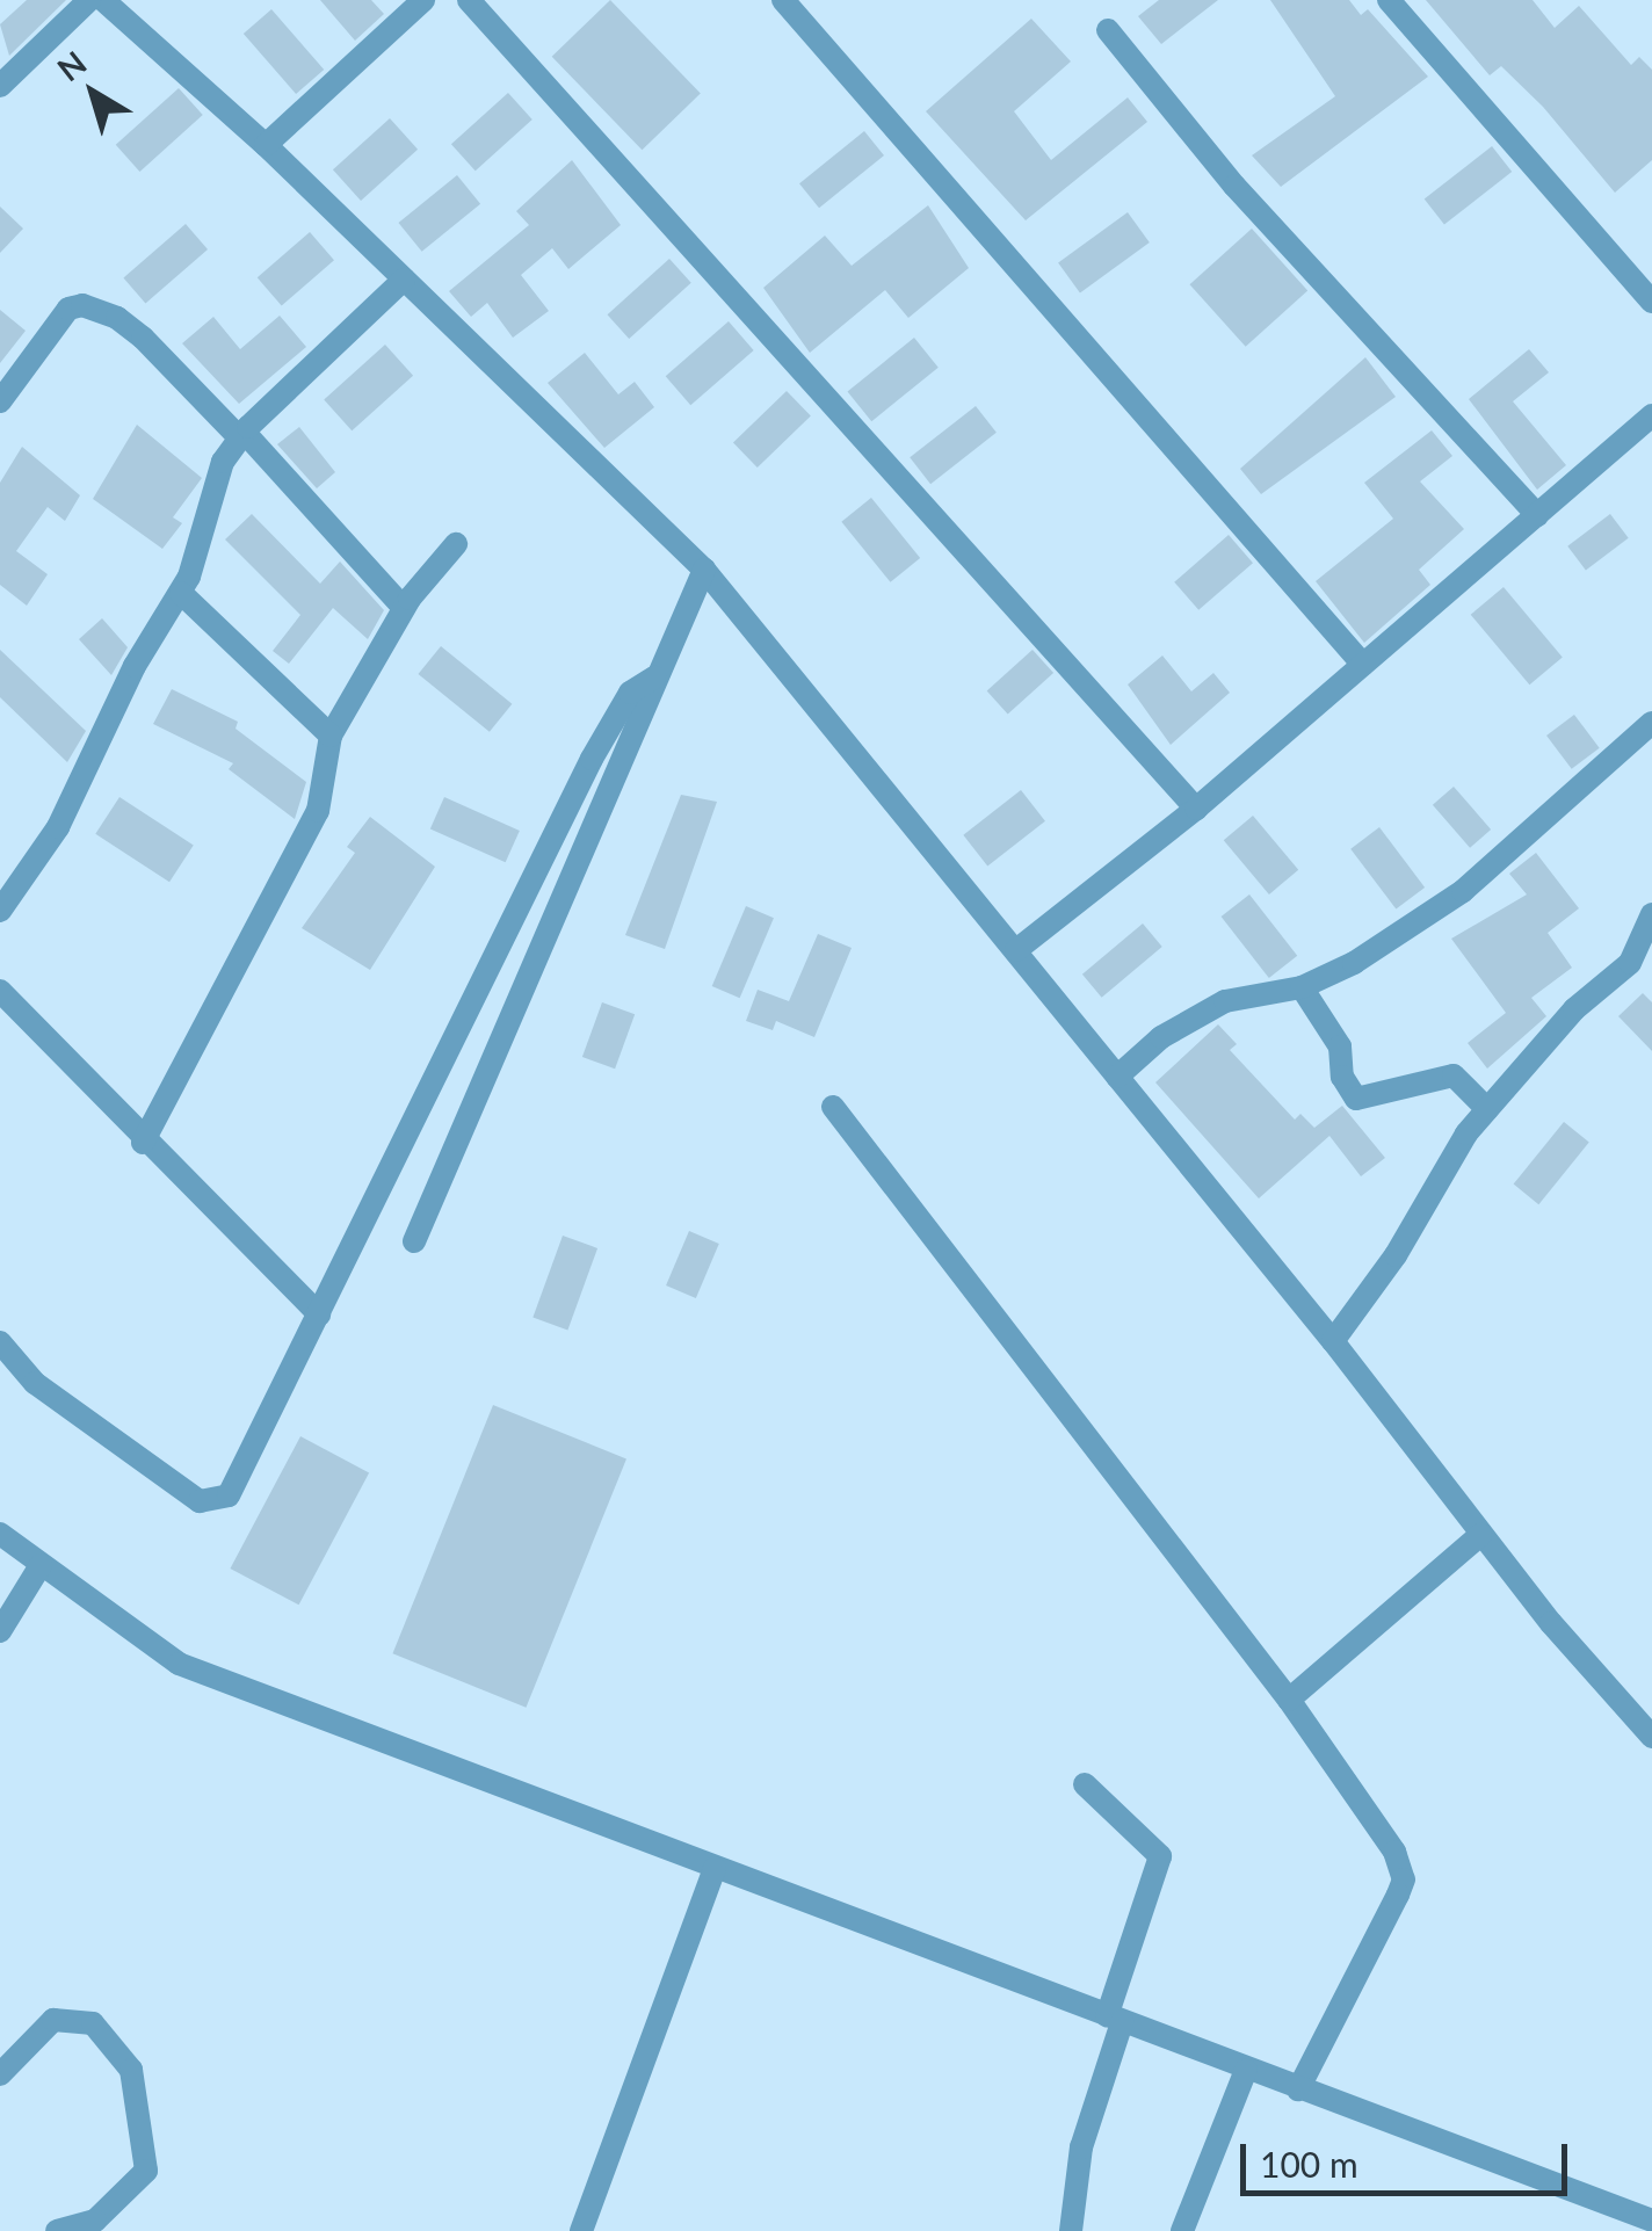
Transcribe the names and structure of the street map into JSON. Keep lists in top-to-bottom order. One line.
{"scale_bar":"100 m","north":"top left"}
